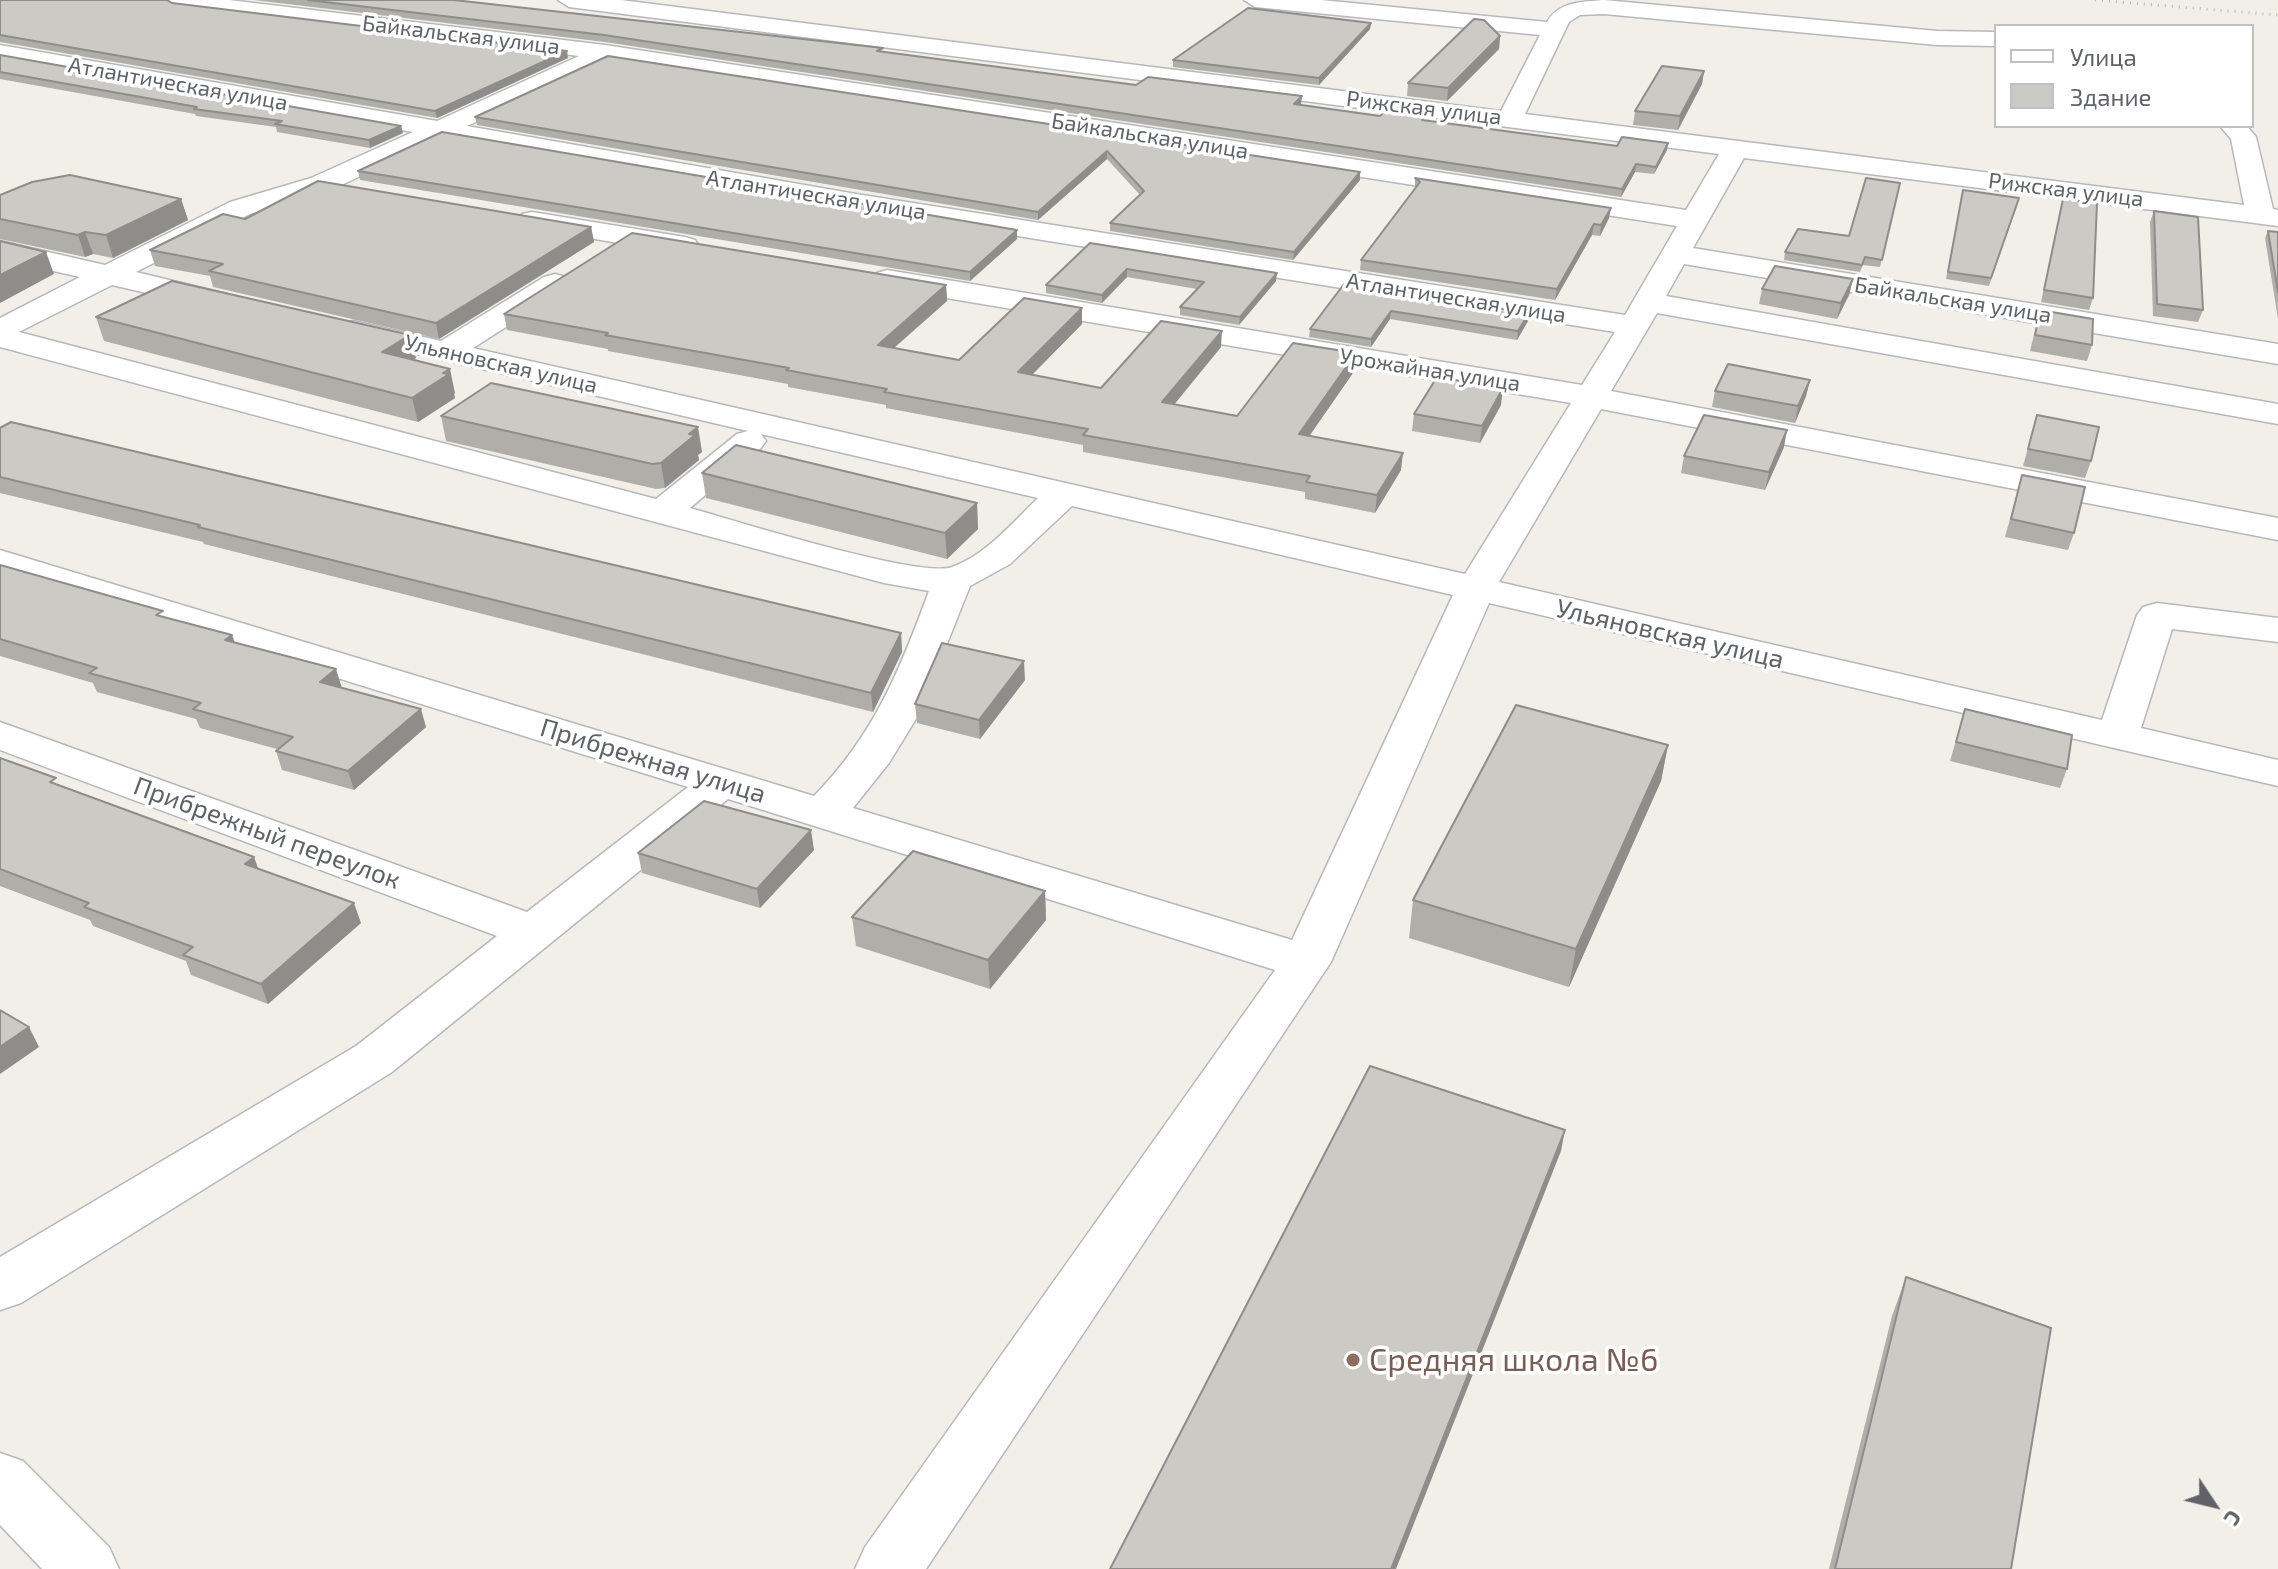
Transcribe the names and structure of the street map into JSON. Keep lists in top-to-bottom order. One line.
{"streets":{"street":["Байкальская улица","Атлантическая улица","Рижская улица","Ульяновская улица","Урожайная улица","Прибрежная улица","Прибрежный переулок"]},"places":["Средняя школа №6"],"legend":["Улица","Здание"],"north":"bottom right"}
